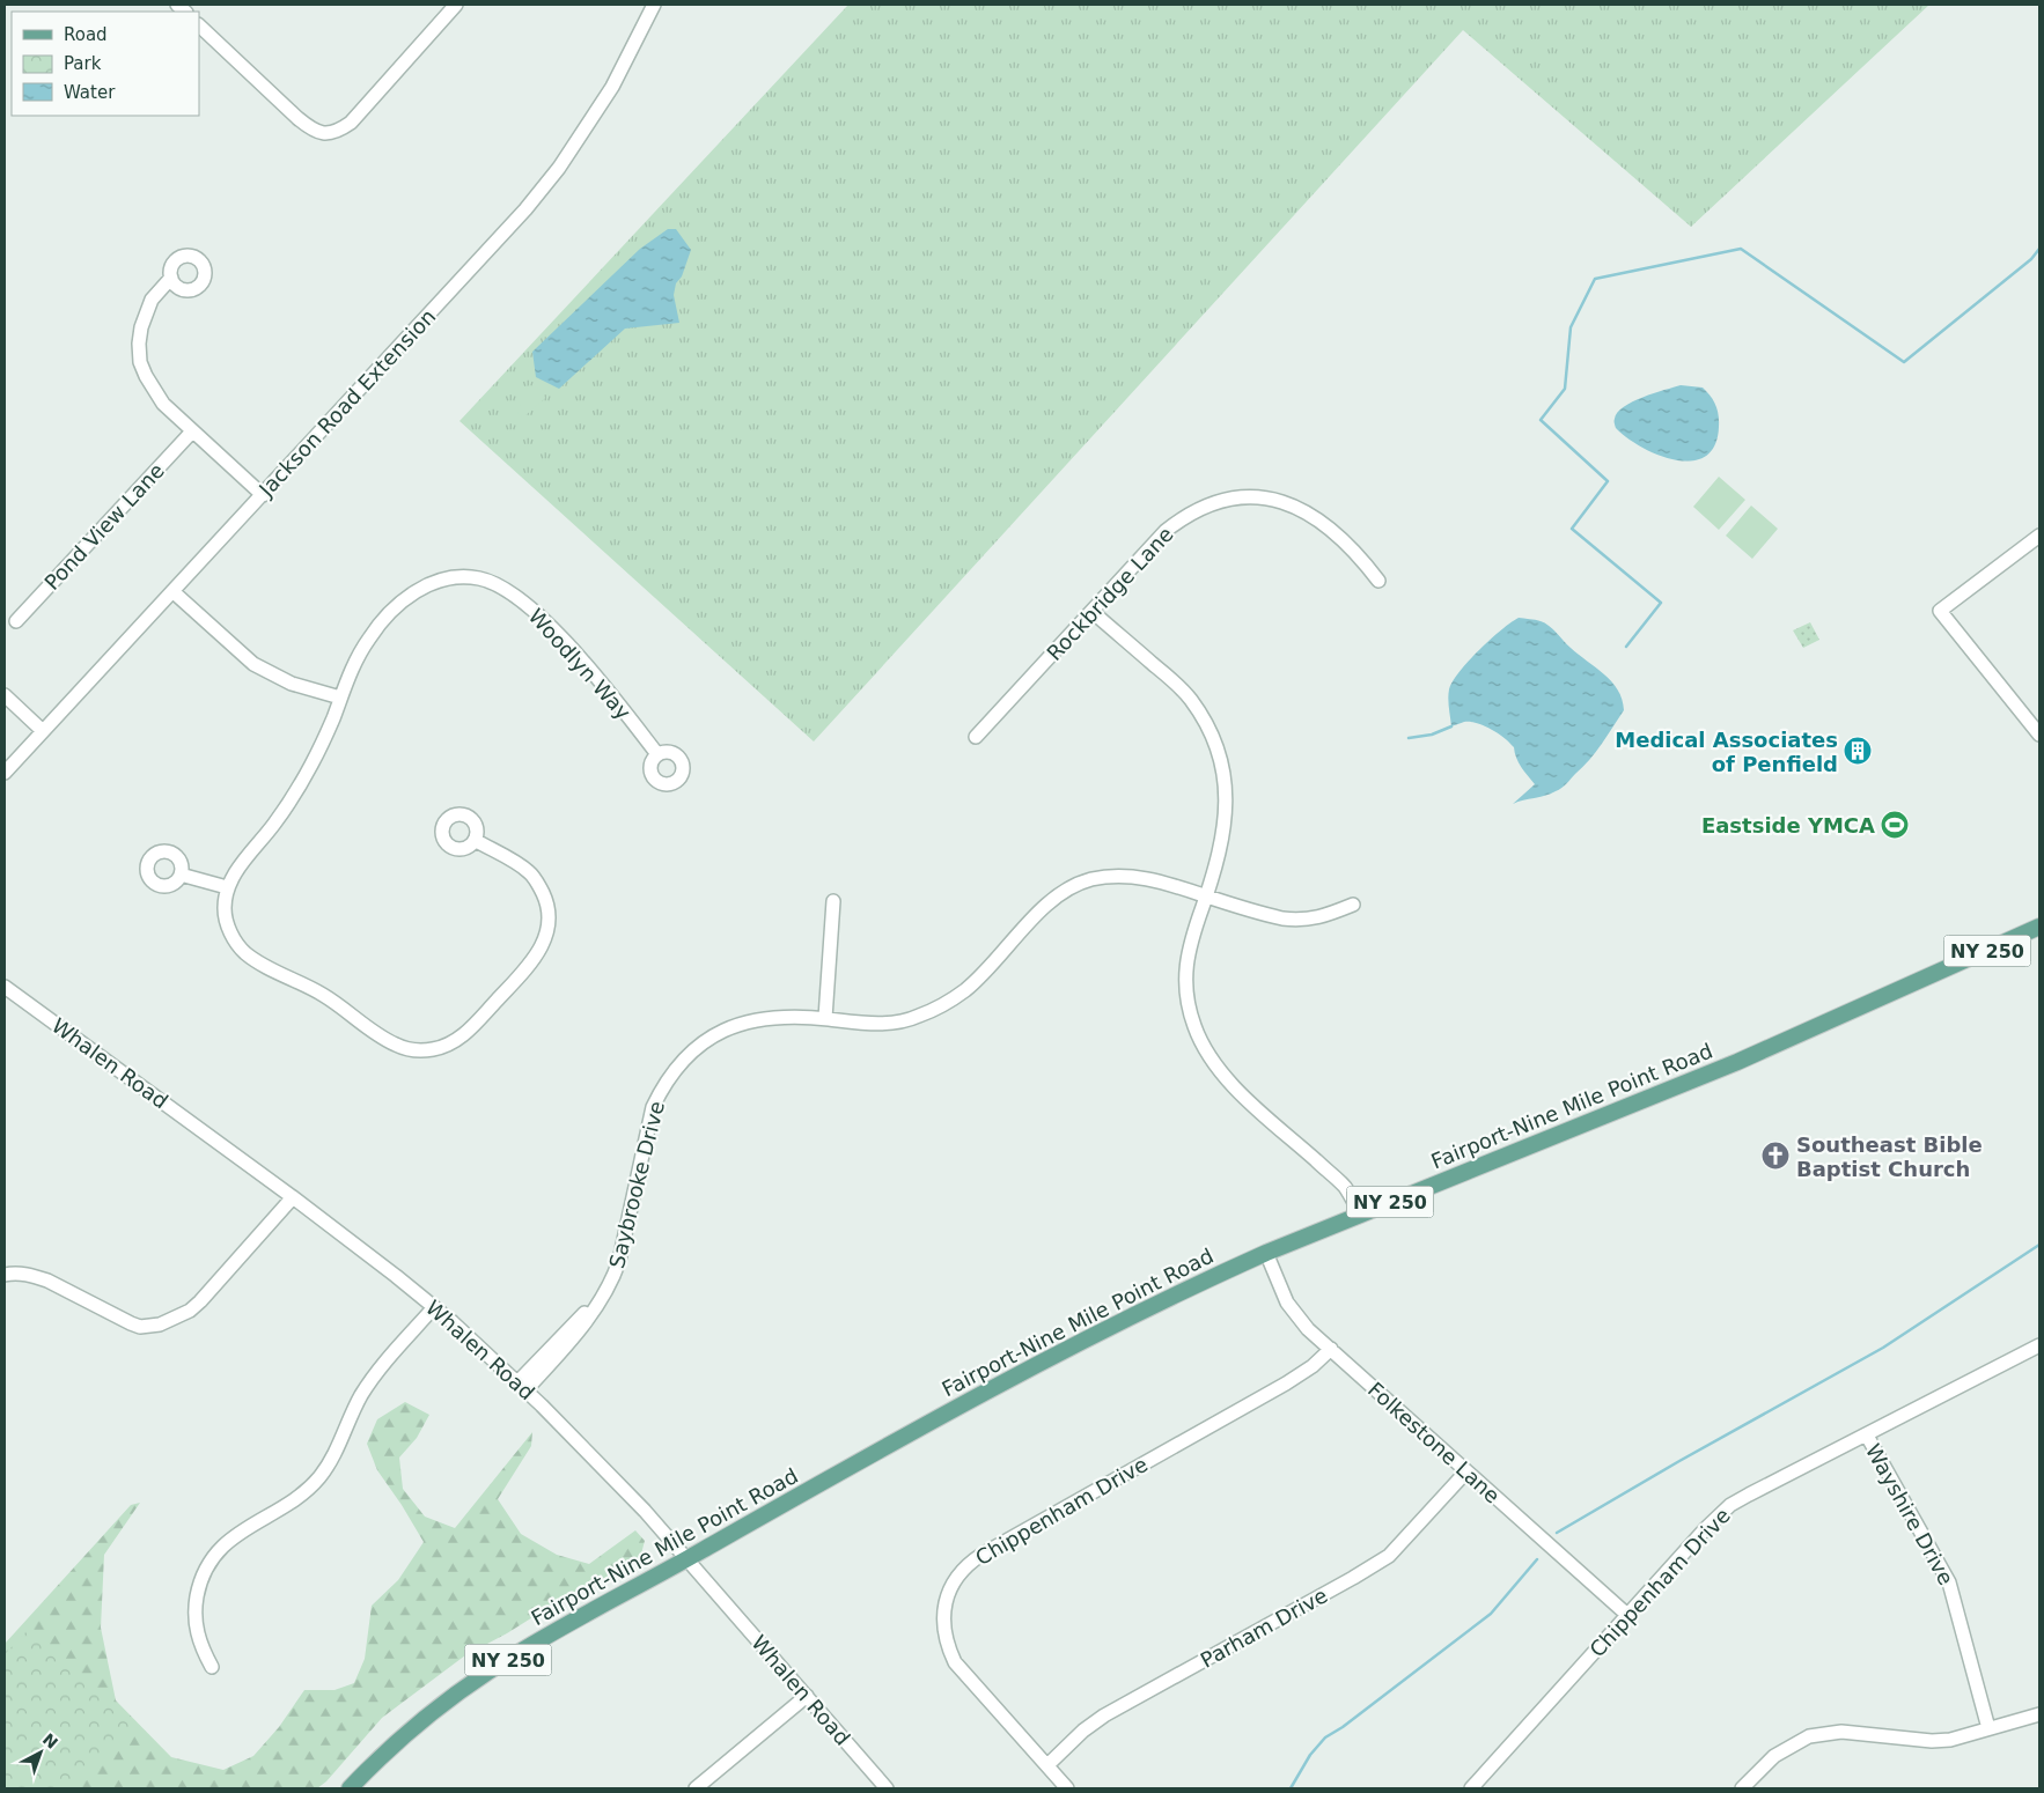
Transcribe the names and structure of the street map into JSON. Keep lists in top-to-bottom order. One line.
{"streets":{"main road":["NY 250","Fairport-Nine Mile Point Road"],"street":["Jackson Road Extension","Pond View Lane","Rockbridge Lane","Woodlyn Way","Whalen Road","Saybrooke Drive","Folkestone Lane","Chippenham Drive","Wayshire Drive","Parham Drive"]},"crossings":[["Whalen Road","Fairport-Nine Mile Point Road"],["Whalen Road","Saybrooke Drive"],["Fairport-Nine Mile Point Road","Folkestone Lane"],["Folkestone Lane","Chippenham Drive"],["Folkestone Lane","Parham Drive"],["Chippenham Drive","Wayshire Drive"],["Chippenham Drive","Parham Drive"]],"places":{"building":["Medical Associates of Penfield"],"sports":["Eastside YMCA"],"church":["Southeast Bible Baptist Church"]},"legend":["Road","Park","Water"],"north":"top right"}
